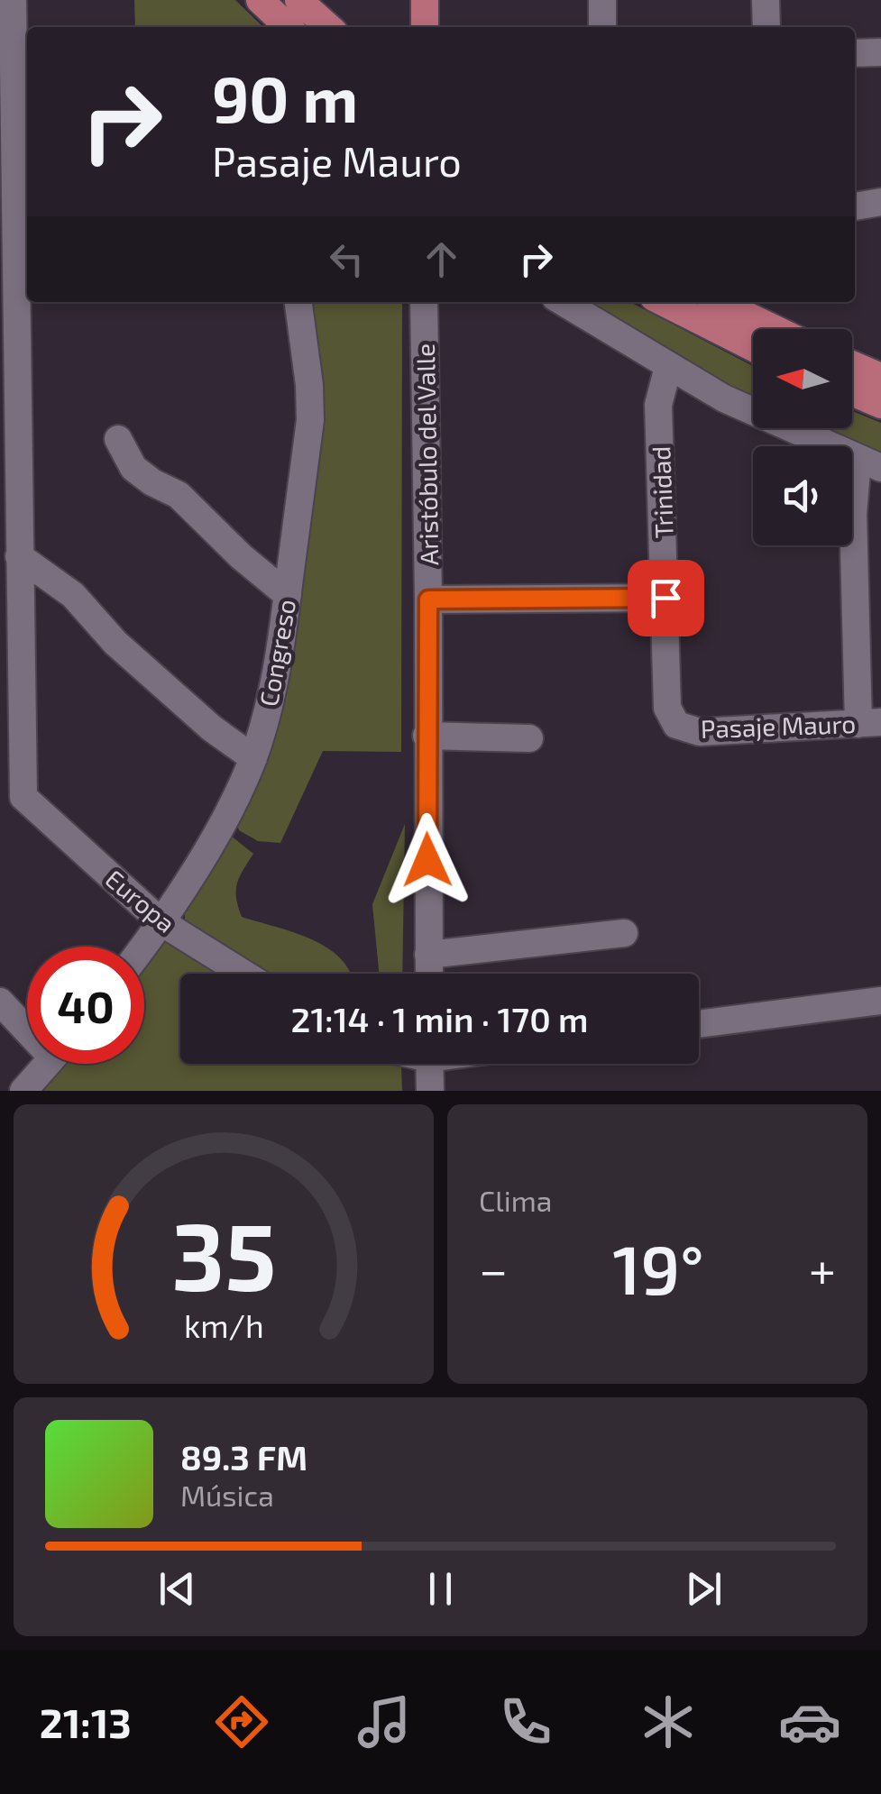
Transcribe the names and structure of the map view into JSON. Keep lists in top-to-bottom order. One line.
{"streets":{"street":["Aristóbulo del Valle","Trinidad","Congreso","Pasaje Mauro","Europa"]},"crossings":[["Trinidad","Pasaje Mauro"],["Congreso","Europa"]],"north":"left","page":{"turn":["90 m","Pasaje Mauro"],"limit":"40","trip":"21:14 · 1 min · 170 m","tile":"Clima","heat":["−","19°","+"],"song":["89.3 FM","Música"],"tabs":"21:13","gauge":["35","km/h"]}}
